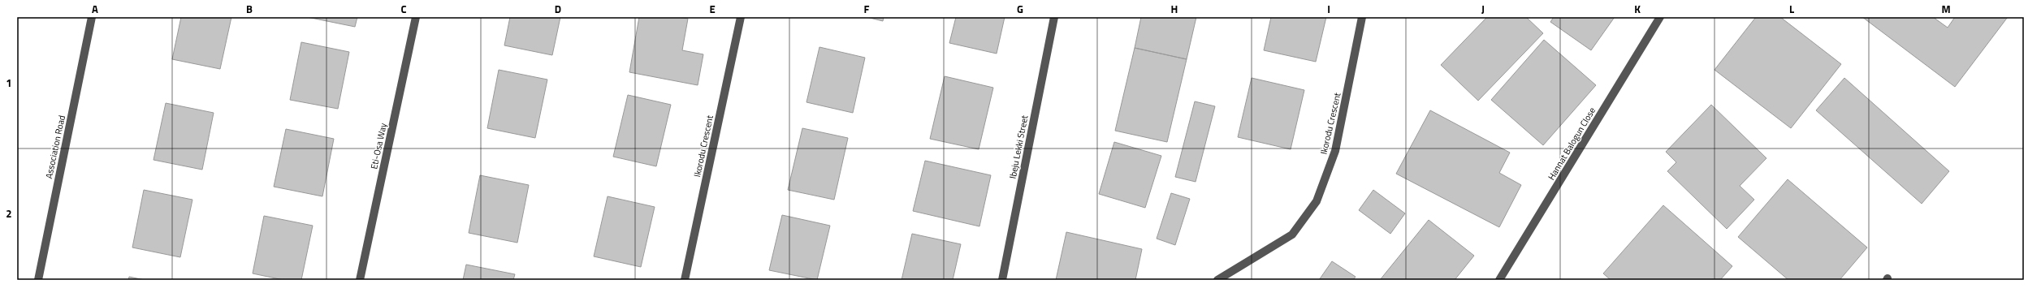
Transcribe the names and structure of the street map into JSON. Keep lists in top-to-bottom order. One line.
{"streets":{"street":["Ikorodu Crescent","Hannat Balogun Close","Eti-Osa Way","Association Road","Ibeju Lekki Street"]},"grid":{"columns":["A","B","C","D","E","F","G","H","I","J","K","L","M"],"rows":["1","2"]}}
